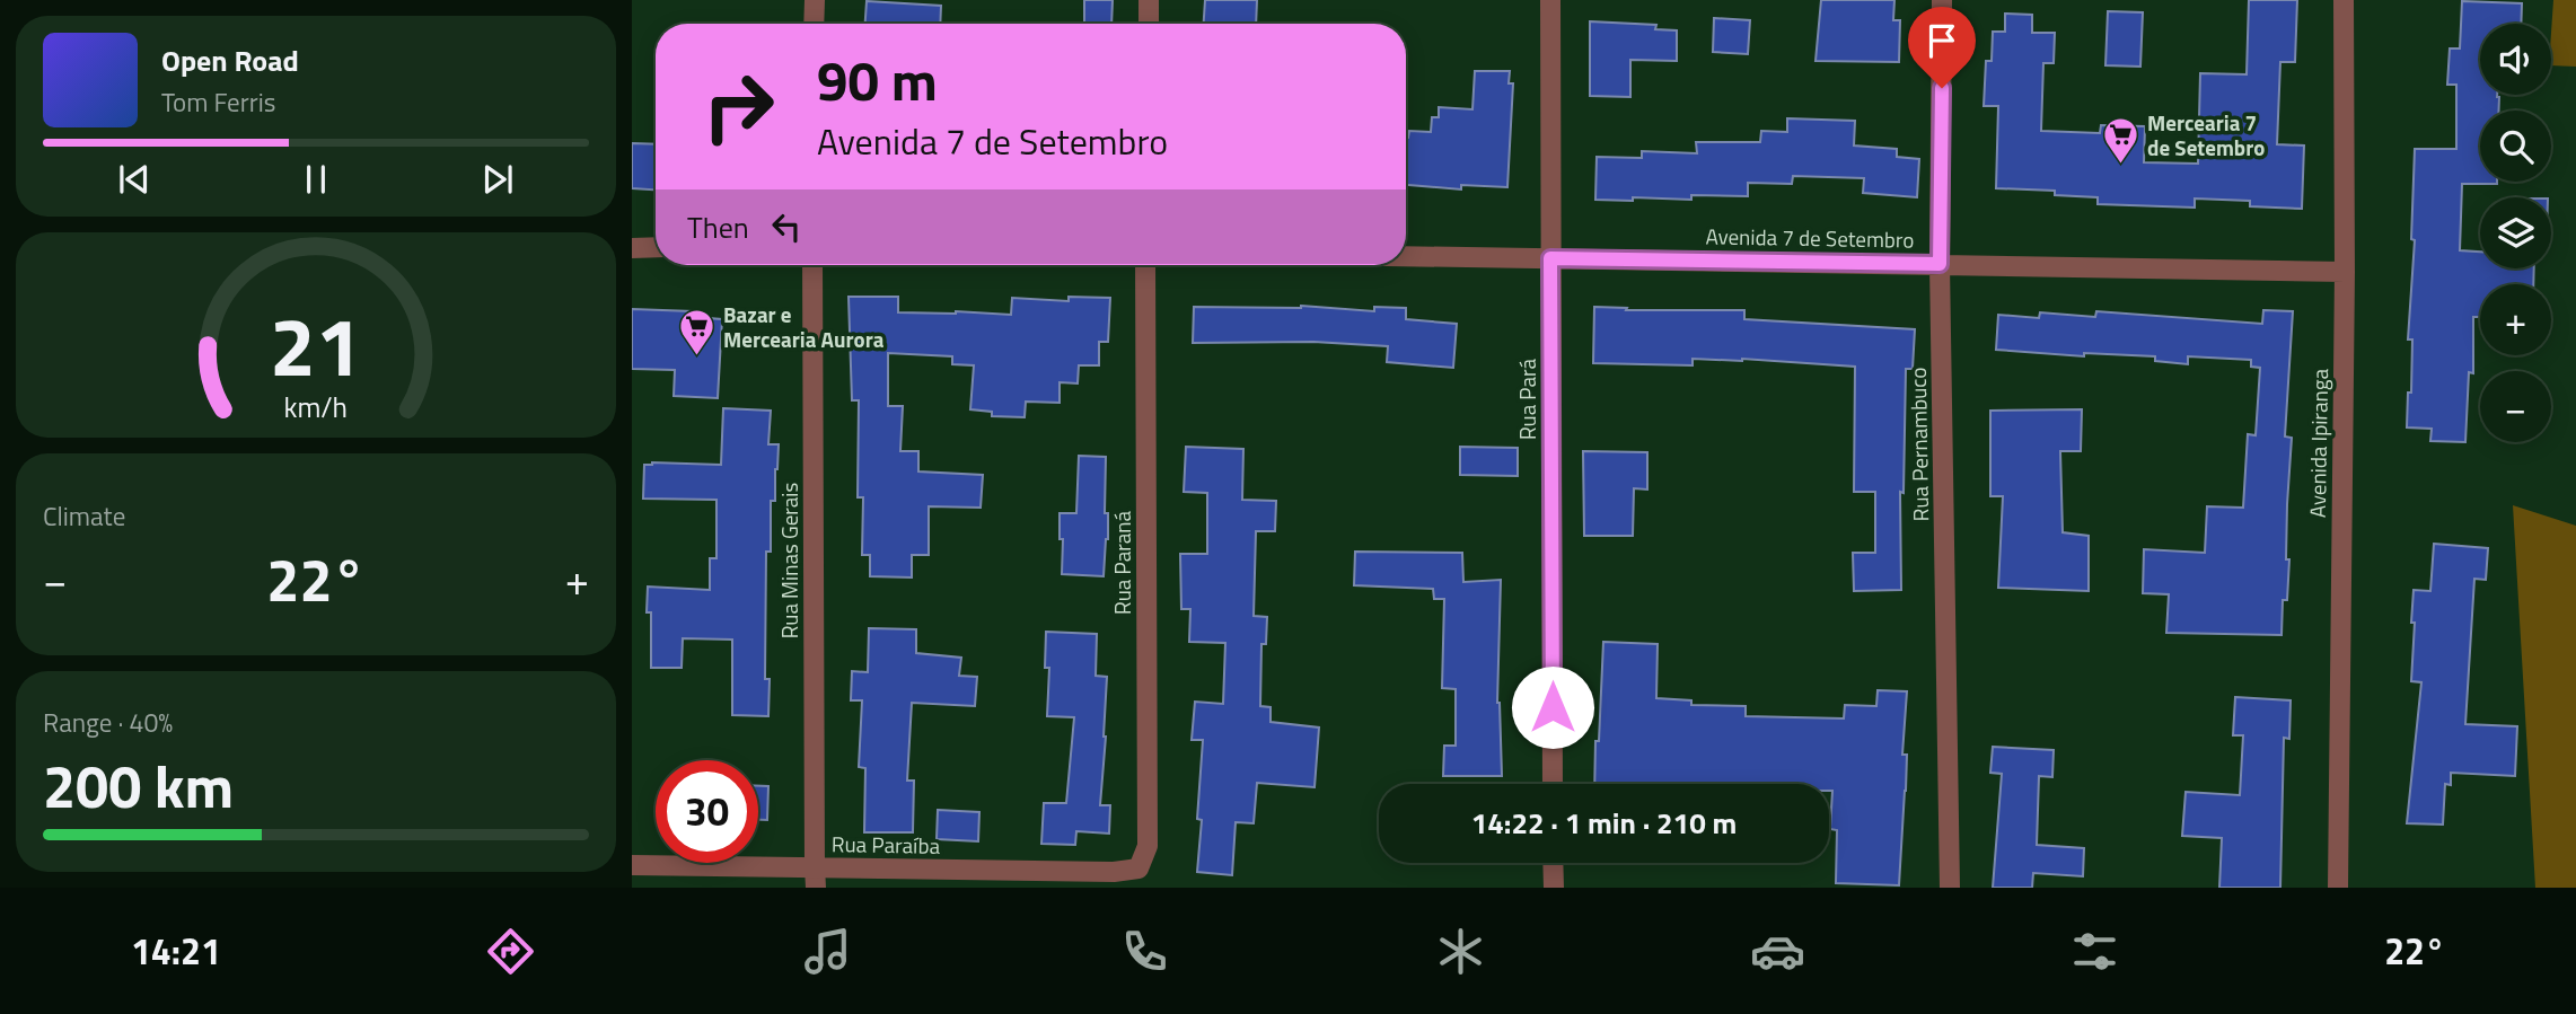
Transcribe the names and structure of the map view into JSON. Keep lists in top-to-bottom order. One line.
{"streets":{"street":["Avenida 7 de Setembro","Rua Pará","Avenida Ipiranga","Rua Pernambuco","Rua Minas Gerais","Rua Paraná","Rua Paraíba"]},"crossings":[["Avenida 7 de Setembro","Rua Pará"],["Avenida 7 de Setembro","Avenida Ipiranga"],["Avenida 7 de Setembro","Rua Pernambuco"],["Rua Minas Gerais","Rua Paraíba"],["Rua Paraná","Rua Paraíba"]],"places":{"supermarket":["Mercearia 7 de Setembro","Bazar e Mercearia Aurora"]},"page":{"map_buttons":["+","−"],"turn":["90 m","Avenida 7 de Setembro"],"song":["Open Road","Tom Ferris"],"then":"Then","tile":["Climate",["Range · 40%","200 km"]],"heat":["−","22°","+"],"limit":"30","trip":"14:22 · 1 min · 210 m","tabs":["14:21","22°"],"gauge":["21","km/h"]}}
